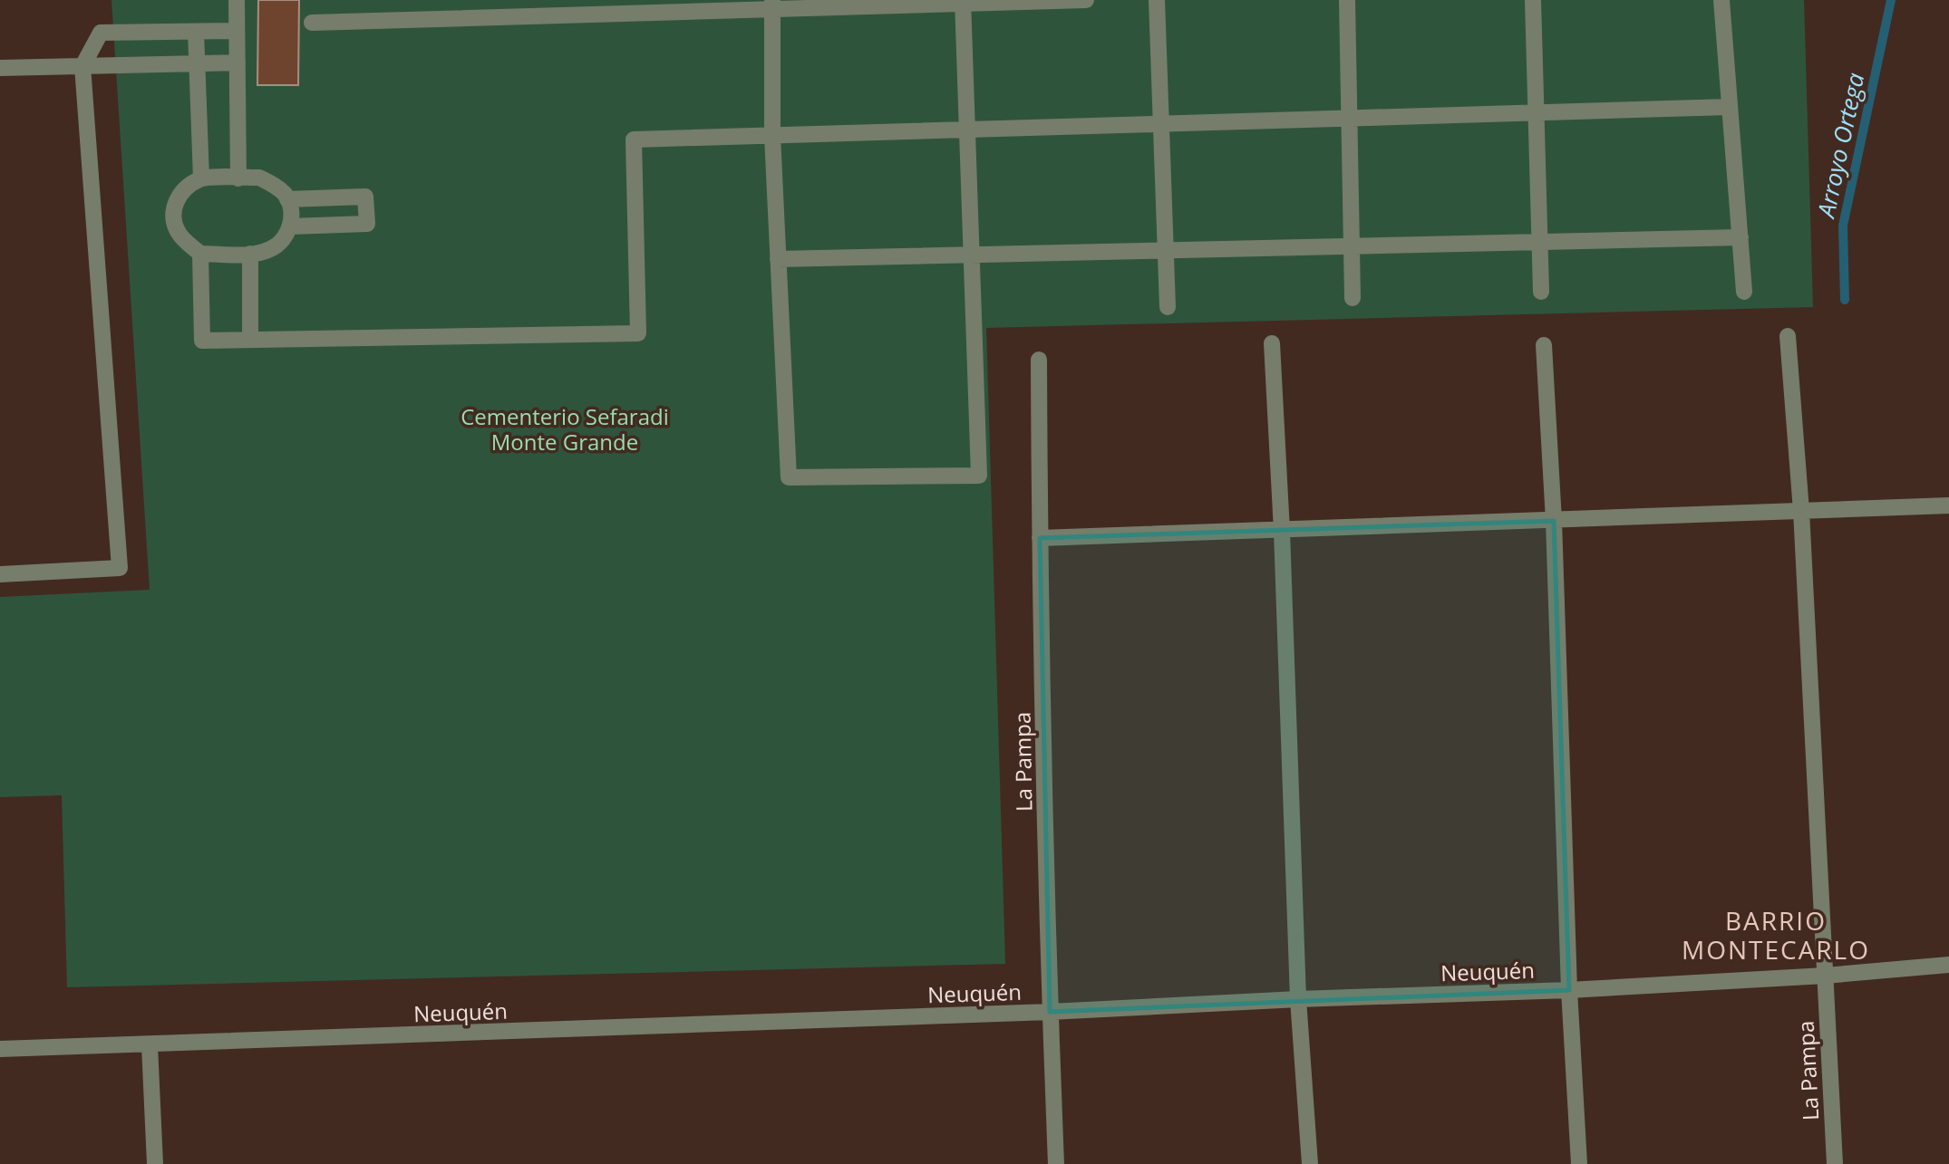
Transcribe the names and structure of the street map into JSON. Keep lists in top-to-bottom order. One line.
{"streets":{"street":["La Pampa","Neuquén"]},"crossings":[["La Pampa","Neuquén"]],"districts":["BARRIO MONTECARLO"],"water":["Arroyo Ortega"],"parks":["Cementerio Sefaradi Monte Grande"]}
